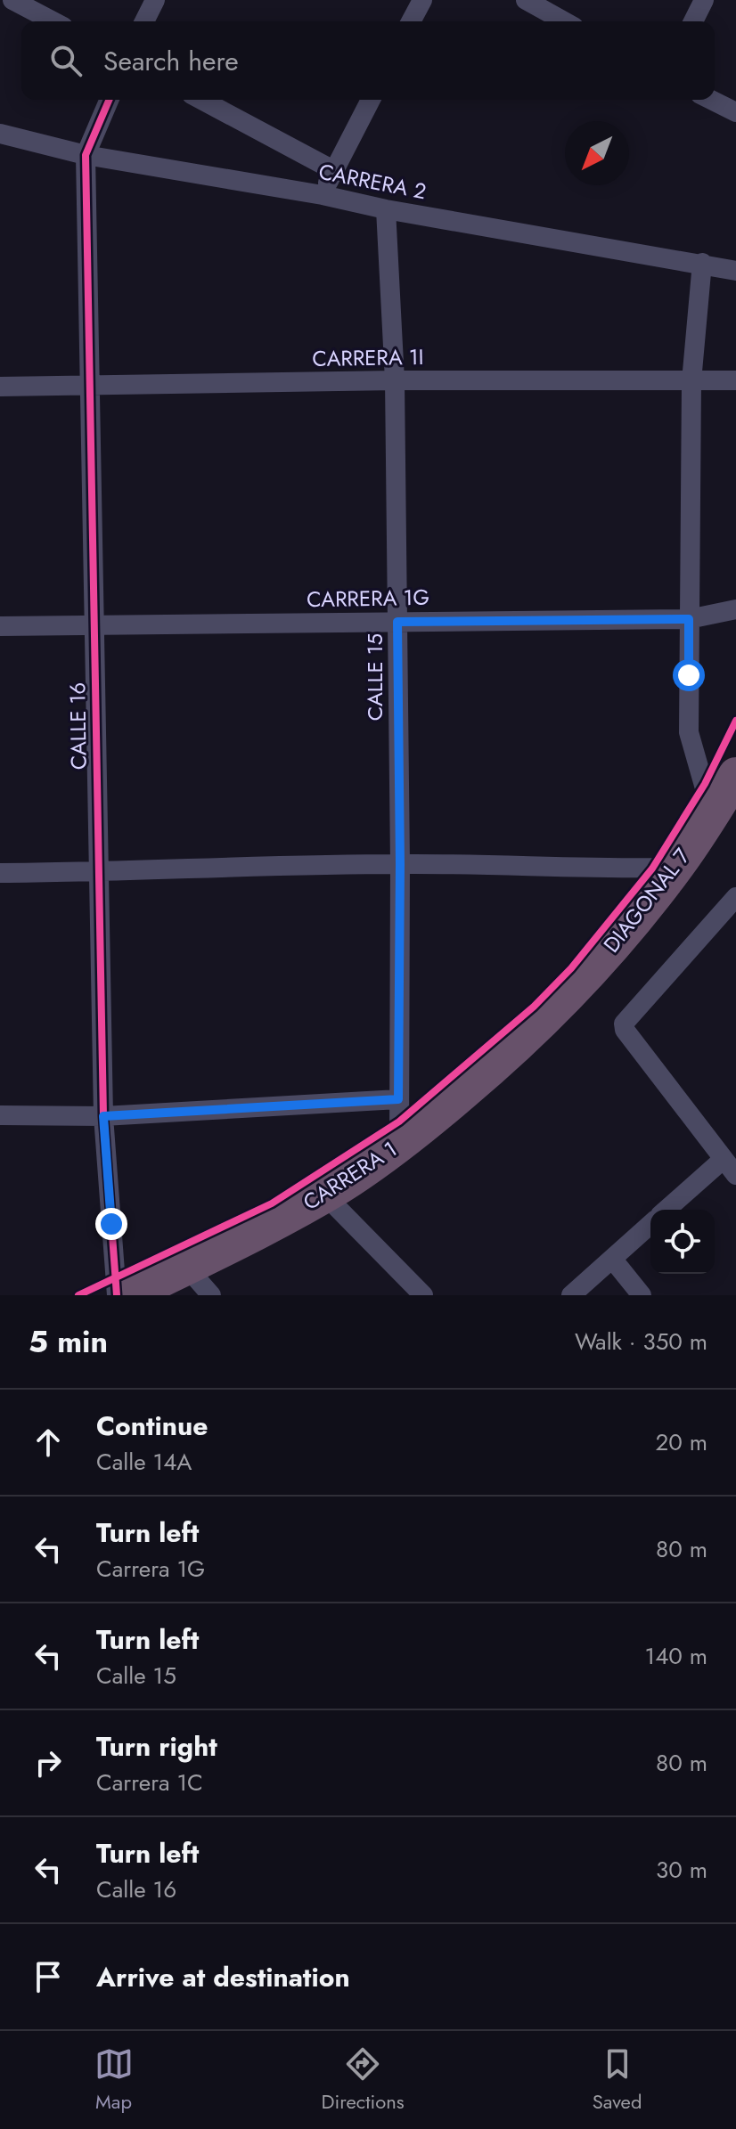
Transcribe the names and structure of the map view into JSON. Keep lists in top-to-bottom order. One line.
{"streets":{"highway":["DIAGONAL 7","CARRERA 1"],"street":["CARRERA 2","CARRERA 1I","CARRERA 1G","CALLE 15","CALLE 16"]},"crossings":[["CARRERA 2","CALLE 15"],["CARRERA 2","CALLE 16"],["CARRERA 1I","CALLE 15"],["CARRERA 1I","CALLE 16"],["CARRERA 1G","CALLE 15"],["CARRERA 1G","CALLE 16"],["CALLE 15","CARRERA 1"],["DIAGONAL 7","CARRERA 1"]],"north":"bottom left","page":{"search":"Search here","heading":["5 min","Walk · 350 m"],"list":[["Continue","Calle 14A","20 m"],["Turn left","Carrera 1G","80 m"],["Turn left","Calle 15","140 m"],["Turn right","Carrera 1C","80 m"],["Turn left","Calle 16","30 m"],"Arrive at destination"],"nav":["Map","Directions","Saved"]}}
